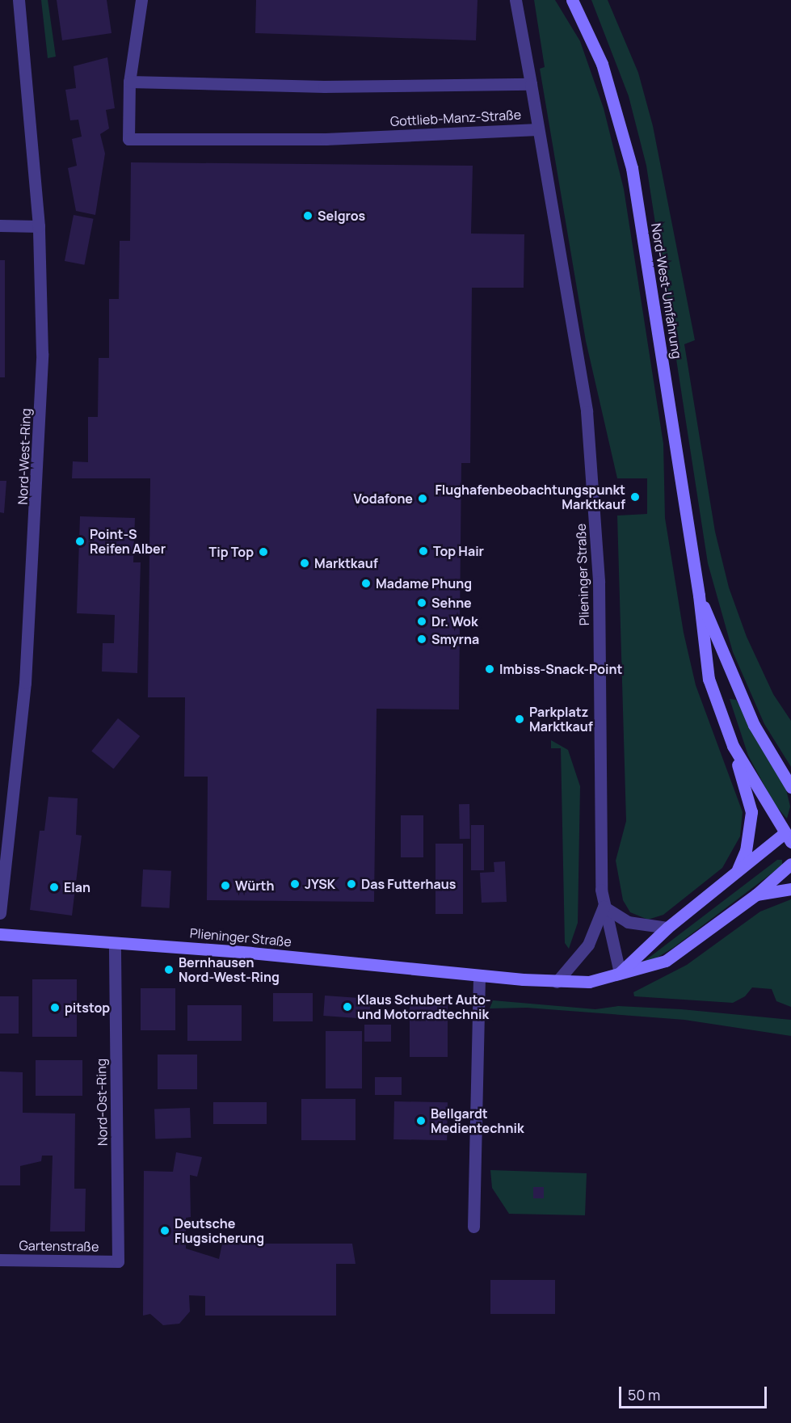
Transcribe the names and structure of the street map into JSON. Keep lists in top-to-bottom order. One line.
{"streets":{"main road":["Nord-West-Umfahrung","Plieninger Straße"],"street":["Gottlieb-Manz-Straße","Nord-West-Ring","Nord-Ost-Ring","Gartenstraße"]},"crossings":[["Gottlieb-Manz-Straße","Plieninger Straße"],["Nord-West-Umfahrung","Plieninger Straße"],["Plieninger Straße","Nord-Ost-Ring"],["Nord-Ost-Ring","Gartenstraße"]],"places":["Selgros","Flughafenbeobachtungspunkt Marktkauf","Vodafone","Point-S Reifen Alber","Top Hair","Tip Top","Marktkauf","Madame Phung","Sehne","Dr. Wok","Smyrna","Imbiss-Snack-Point","Parkplatz Marktkauf","JYSK","Das Futterhaus","Würth","Elan","Bernhausen Nord-West-Ring","Klaus Schubert Auto- und Motorradtechnik","pitstop","Bellgardt Medientechnik","Deutsche Flugsicherung"],"scale_bar":"50 m"}
